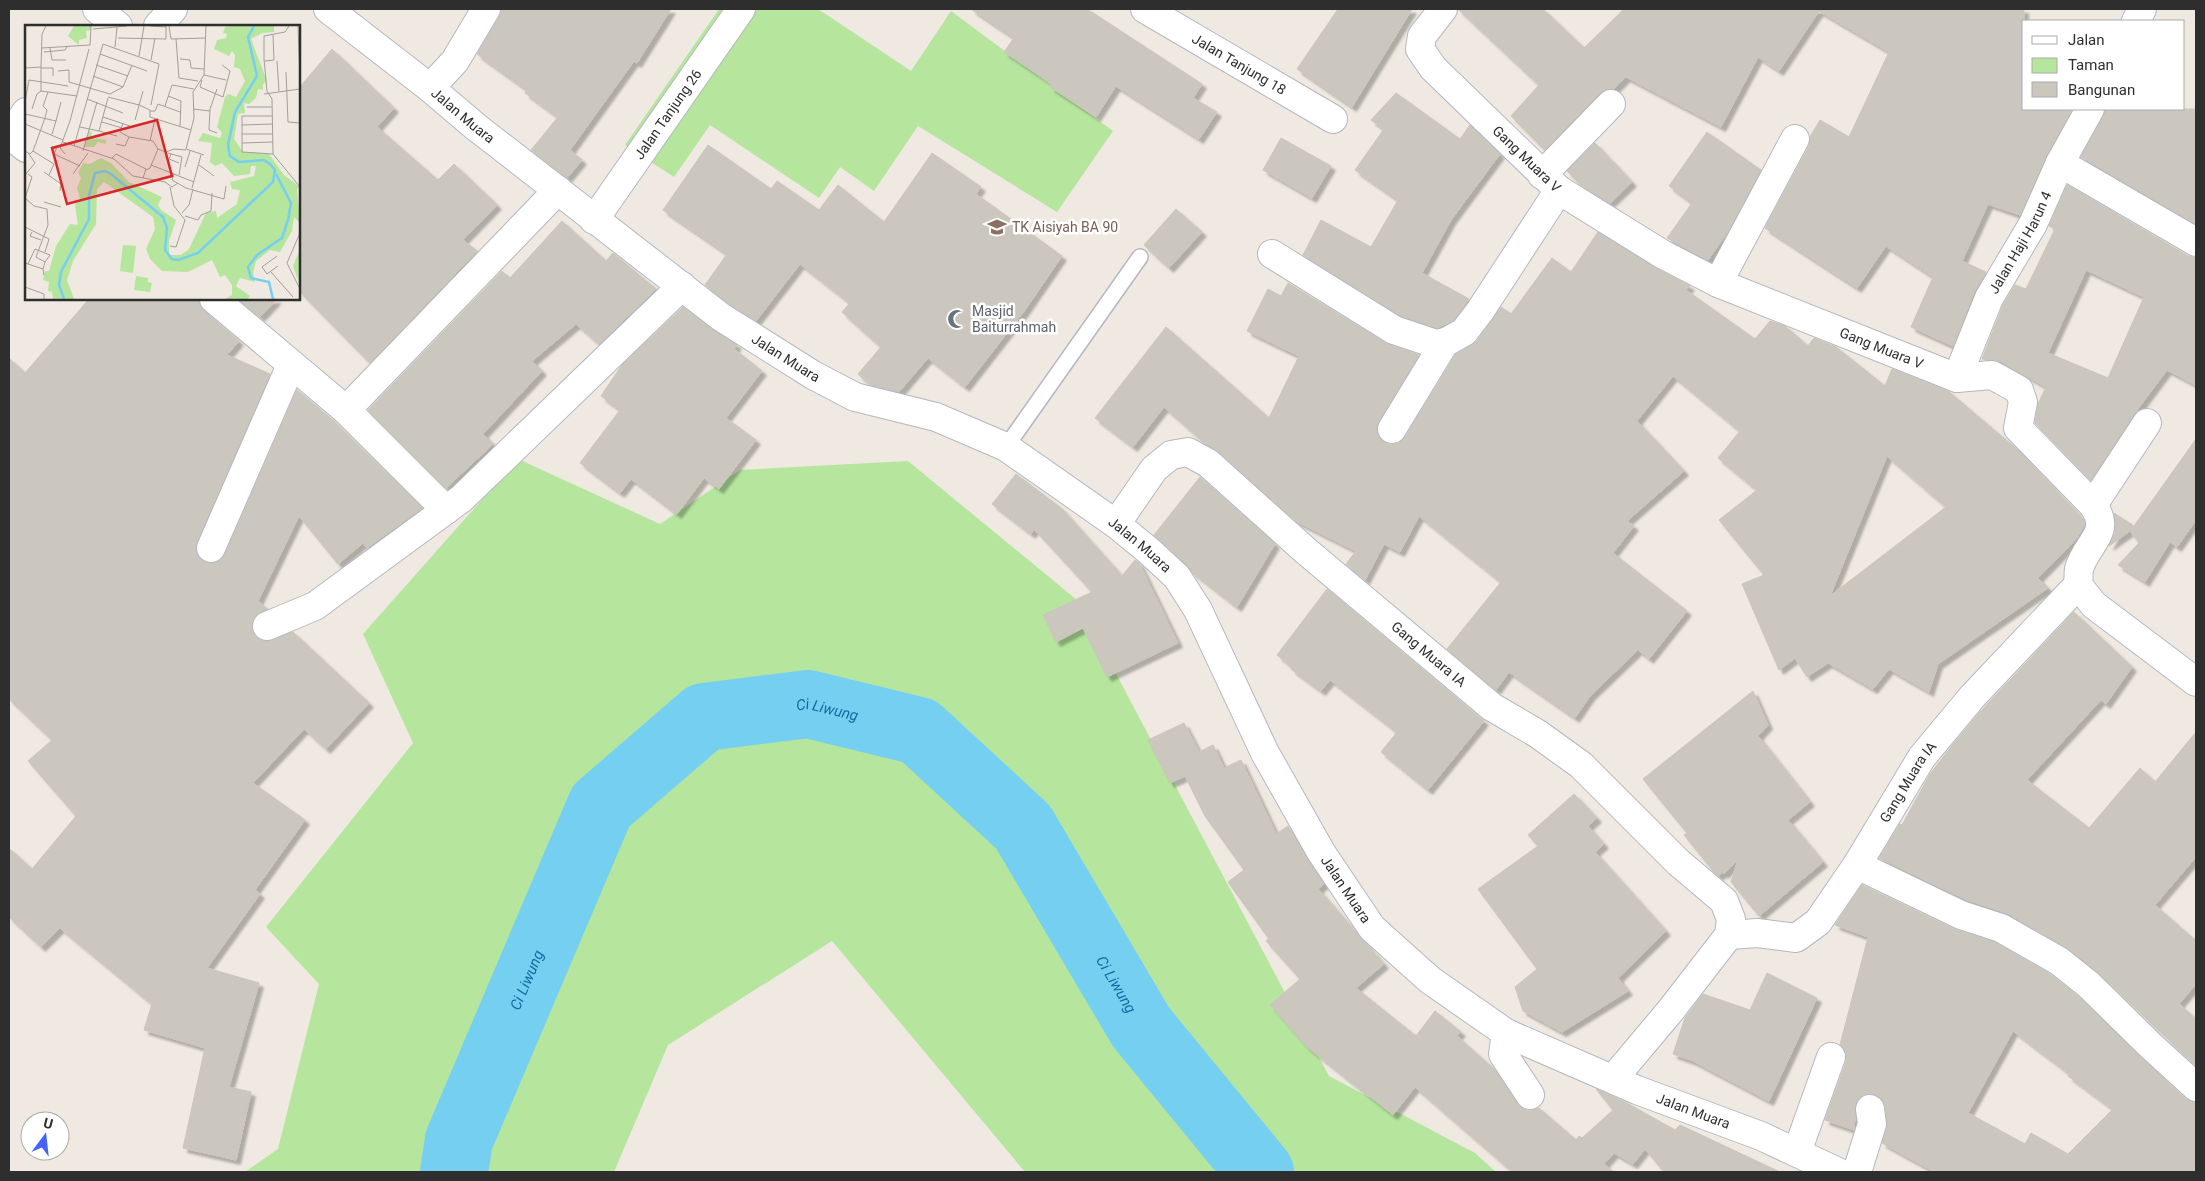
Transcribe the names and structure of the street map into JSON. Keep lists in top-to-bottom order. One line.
{"streets":{"street":["Jalan Tanjung 18","Jalan Muara","Jalan Tanjung 26","Gang Muara V","Jalan Haji Harun 4","Gang Muara IA"]},"crossings":[["Jalan Muara","Jalan Tanjung 26"],["Jalan Muara","Gang Muara IA"],["Gang Muara V","Jalan Haji Harun 4"],["Gang Muara V","Gang Muara IA"]],"water":["Ci Liwung"],"places":{"school or university":["TK Aisiyah BA 90"],"mosque":["Masjid Baiturrahmah"]},"legend":["Jalan","Taman","Bangunan"],"north":"top"}
